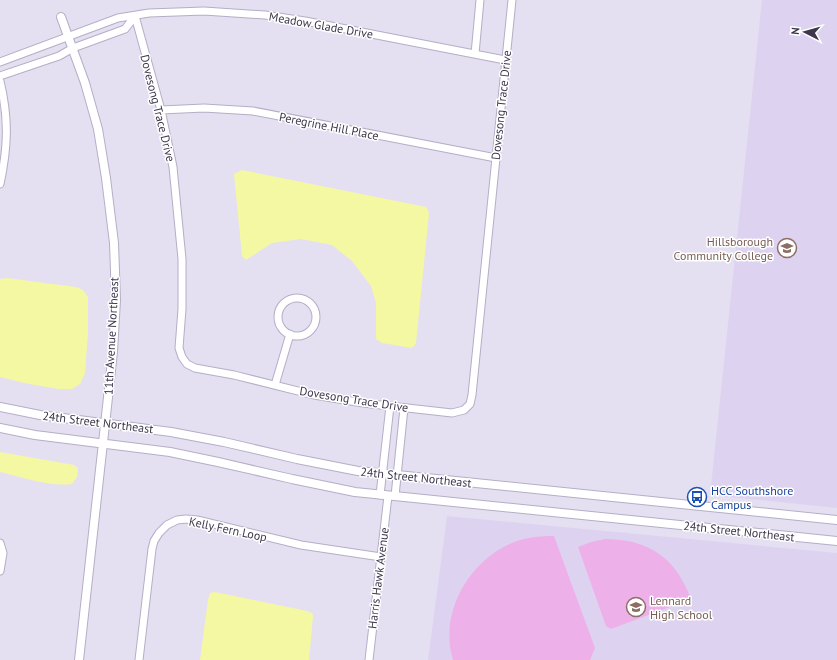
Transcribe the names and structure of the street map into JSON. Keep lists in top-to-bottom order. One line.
{"streets":{"street":["Meadow Glade Drive","Dovesong Trace Drive","Peregrine Hill Place","11th Avenue Northeast","24th Street Northeast","Kelly Fern Loop","Harris Hawk Avenue"]},"crossings":[["Meadow Glade Drive","Dovesong Trace Drive"],["Meadow Glade Drive","11th Avenue Northeast"],["Dovesong Trace Drive","Peregrine Hill Place"],["11th Avenue Northeast","24th Street Northeast"],["24th Street Northeast","Harris Hawk Avenue"],["Kelly Fern Loop","Harris Hawk Avenue"]],"places":{"school or university":["Hillsborough Community College","Lennard High School"],"bus stop":["HCC Southshore Campus"]},"north":"left"}
